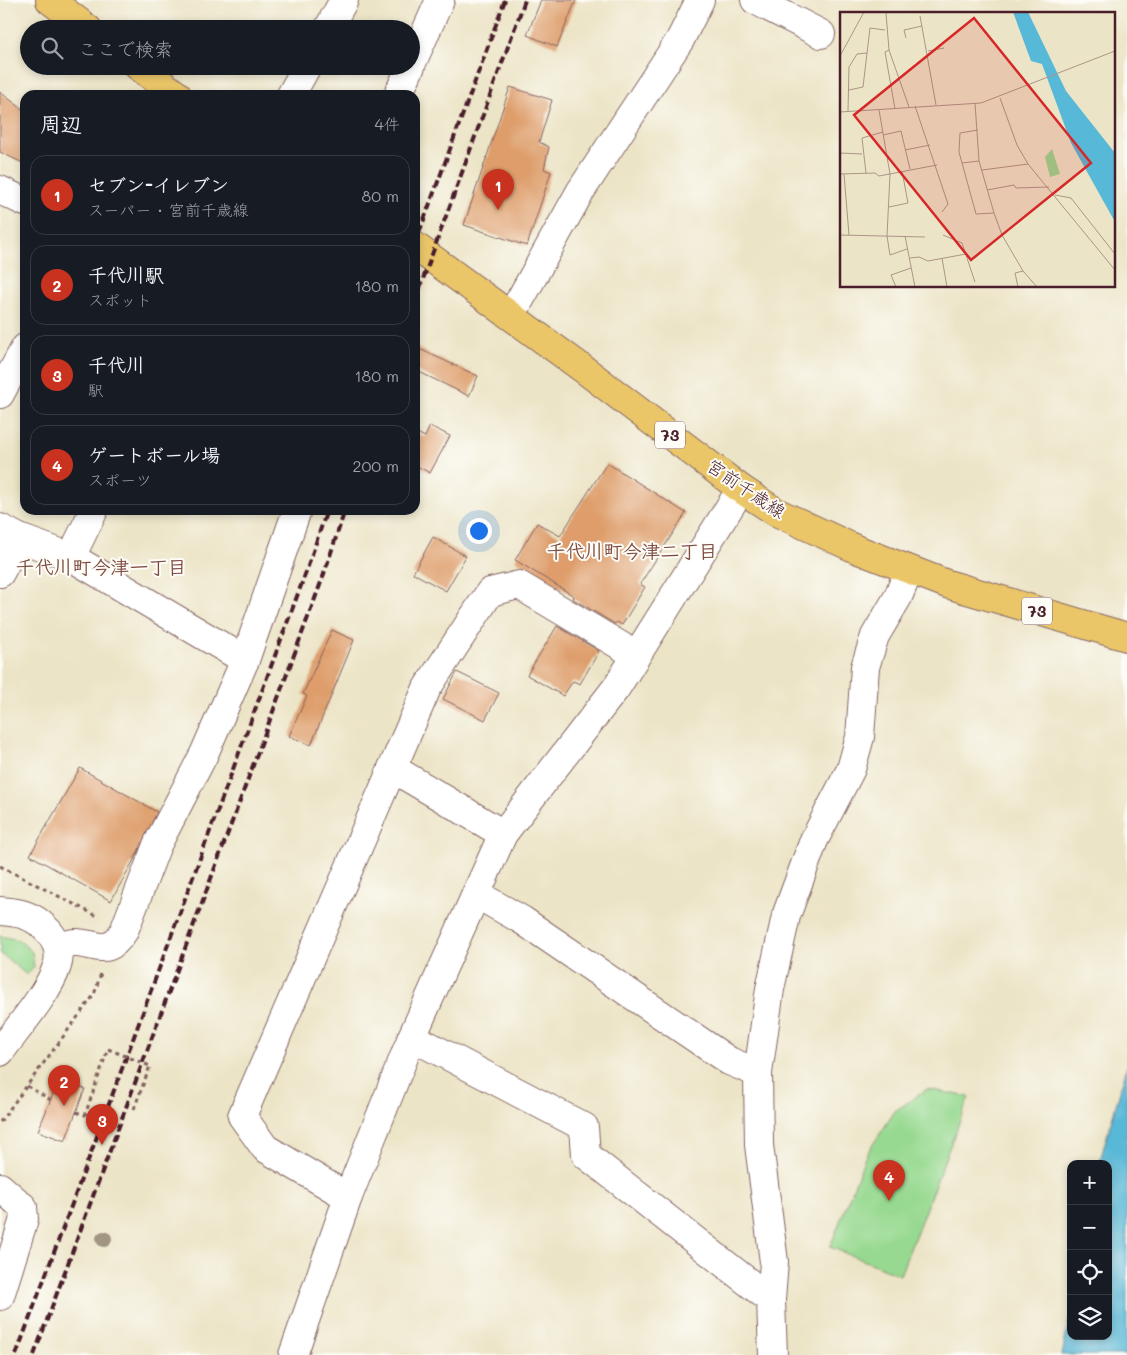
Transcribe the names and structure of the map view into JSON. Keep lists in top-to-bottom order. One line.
{"streets":{"main road":["73","宮前千歳線"]},"districts":["千代川町今津二丁目","千代川町今津一丁目"],"page":{"search":"ここで検索","heading":["周辺","4件"],"list":[{"mark":"1","name":"セブン-イレブン","note":"スーパー · 宮前千歳線","value":"80 m"},{"mark":"2","name":"千代川駅","note":"スポット","value":"180 m"},{"mark":"3","name":"千代川","note":"駅","value":"180 m"},{"mark":"4","name":"ゲートボール場","note":"スポーツ","value":"200 m"}],"pins":["1","2","3","4"],"map_buttons":["+","−"]}}
